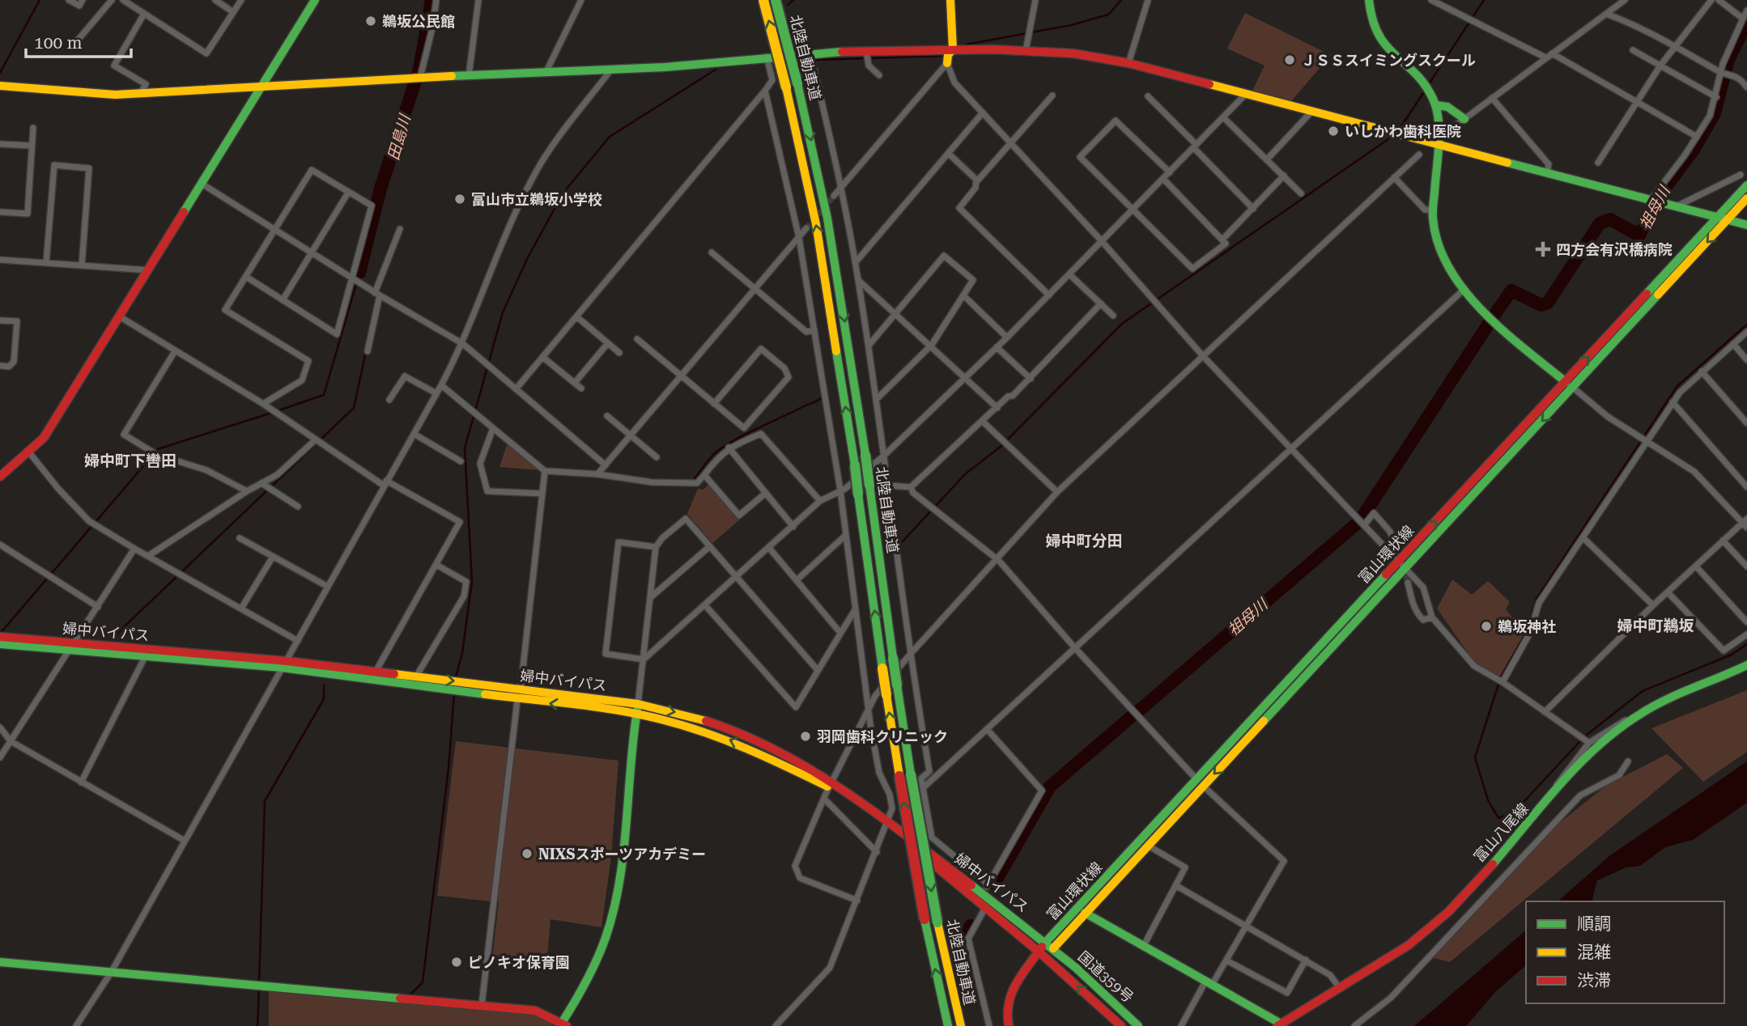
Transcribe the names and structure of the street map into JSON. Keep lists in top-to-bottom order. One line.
{"streets":{"main road":["北陸自動車道","富山環状線","婦中バイパス","富山八尾線","国道359号"]},"crossings":[["富山環状線","婦中バイパス"],["富山環状線","国道359号"],["婦中バイパス","国道359号"]],"districts":["婦中町下轡田","婦中町分田","婦中町鵜坂"],"water":["田島川","祖母川"],"places":{"other":["鵜坂公民館","ＪＳＳスイミングスクール","いしかわ歯科医院","富山市立鵜坂小学校","鵜坂神社","羽岡歯科クリニック","NIXSスポーツアカデミー","ピノキオ保育園"],"health":["四方会有沢橋病院"]},"legend":["順調","混雑","渋滞"],"scale_bar":"100 m"}
